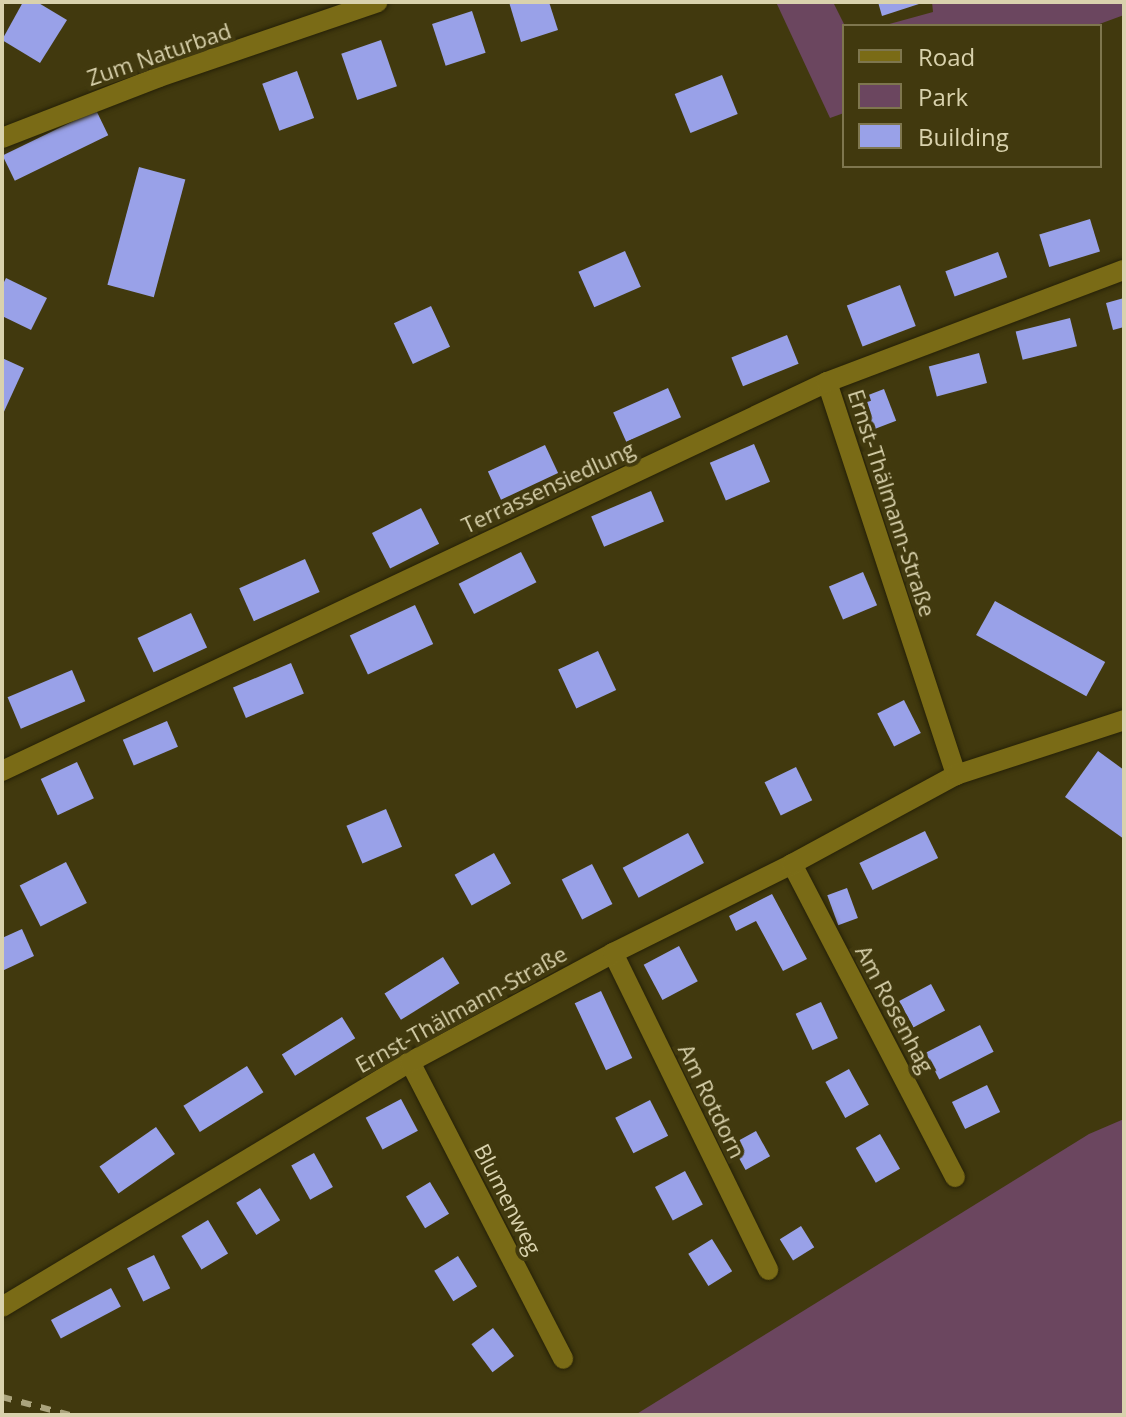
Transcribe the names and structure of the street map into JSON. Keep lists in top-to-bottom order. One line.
{"streets":{"street":["Zum Naturbad","Terrassensiedlung","Ernst-Thälmann-Straße","Am Rosenhag","Am Rotdorn","Blumenweg"]},"crossings":[["Terrassensiedlung","Ernst-Thälmann-Straße"],["Ernst-Thälmann-Straße","Am Rosenhag"],["Ernst-Thälmann-Straße","Am Rotdorn"],["Ernst-Thälmann-Straße","Blumenweg"]],"legend":["Road","Park","Building"]}
